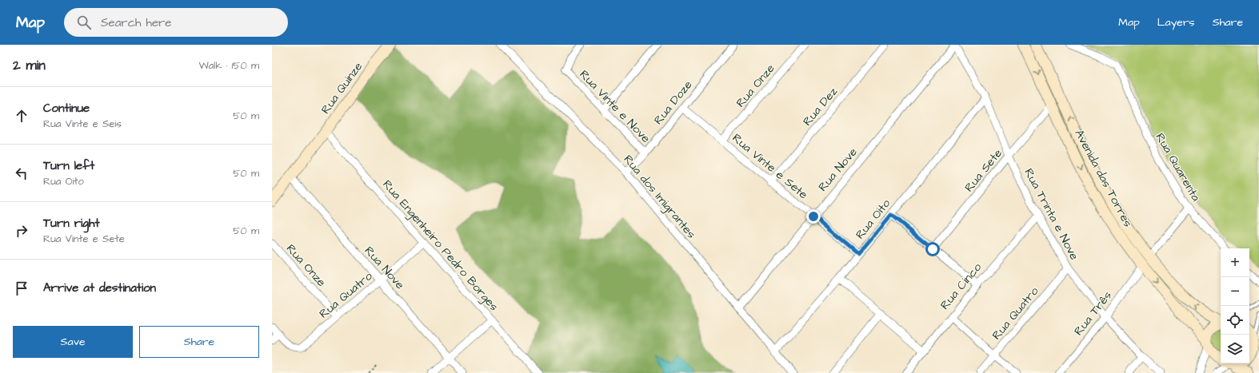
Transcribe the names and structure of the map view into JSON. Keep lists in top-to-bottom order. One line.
{"streets":{"main road":["Rua Quinze","Avenida das Torres"],"street":["Rua Onze","Rua Doze","Rua Vinte e Nove","Rua Dez","Rua Vinte e Sete","Rua Quarenta","Rua Nove","Rua Sete","Rua dos Imigrantes","Rua Trinta e Nove","Rua Oito","Rua Engenheiro Pedro Borges","Rua Cinco","Rua Quatro","Rua Três"]},"crossings":[["Rua Onze","Rua Vinte e Sete"],["Rua Onze","Rua Quatro"],["Rua Quinze","Rua Engenheiro Pedro Borges"],["Rua Doze","Rua Vinte e Nove"],["Rua Doze","Rua Vinte e Sete"],["Rua Doze","Rua dos Imigrantes"],["Rua Dez","Rua Vinte e Sete"],["Rua Vinte e Sete","Rua Nove"],["Rua Vinte e Sete","Rua Oito"],["Rua Nove","Rua dos Imigrantes"],["Rua Nove","Rua Trinta e Nove"],["Rua Nove","Rua Quatro"],["Rua Sete","Avenida das Torres"],["Rua Sete","Rua Trinta e Nove"],["Avenida das Torres","Rua Três"],["Rua dos Imigrantes","Rua Oito"],["Rua Trinta e Nove","Rua Oito"],["Rua Trinta e Nove","Rua Cinco"],["Rua Trinta e Nove","Rua Quatro"],["Rua Trinta e Nove","Rua Três"],["Rua Engenheiro Pedro Borges","Rua Quatro"]],"page":{"header":"Map","search":"Search here","nav":["Map","Layers","Share"],"heading":["2 min","Walk · 150 m"],"list":[["Continue","Rua Vinte e Seis","50 m"],["Turn left","Rua Oito","50 m"],["Turn right","Rua Vinte e Sete","50 m"],"Arrive at destination"],"map_buttons":["+","−"],"buttons":["Save","Share"]}}
